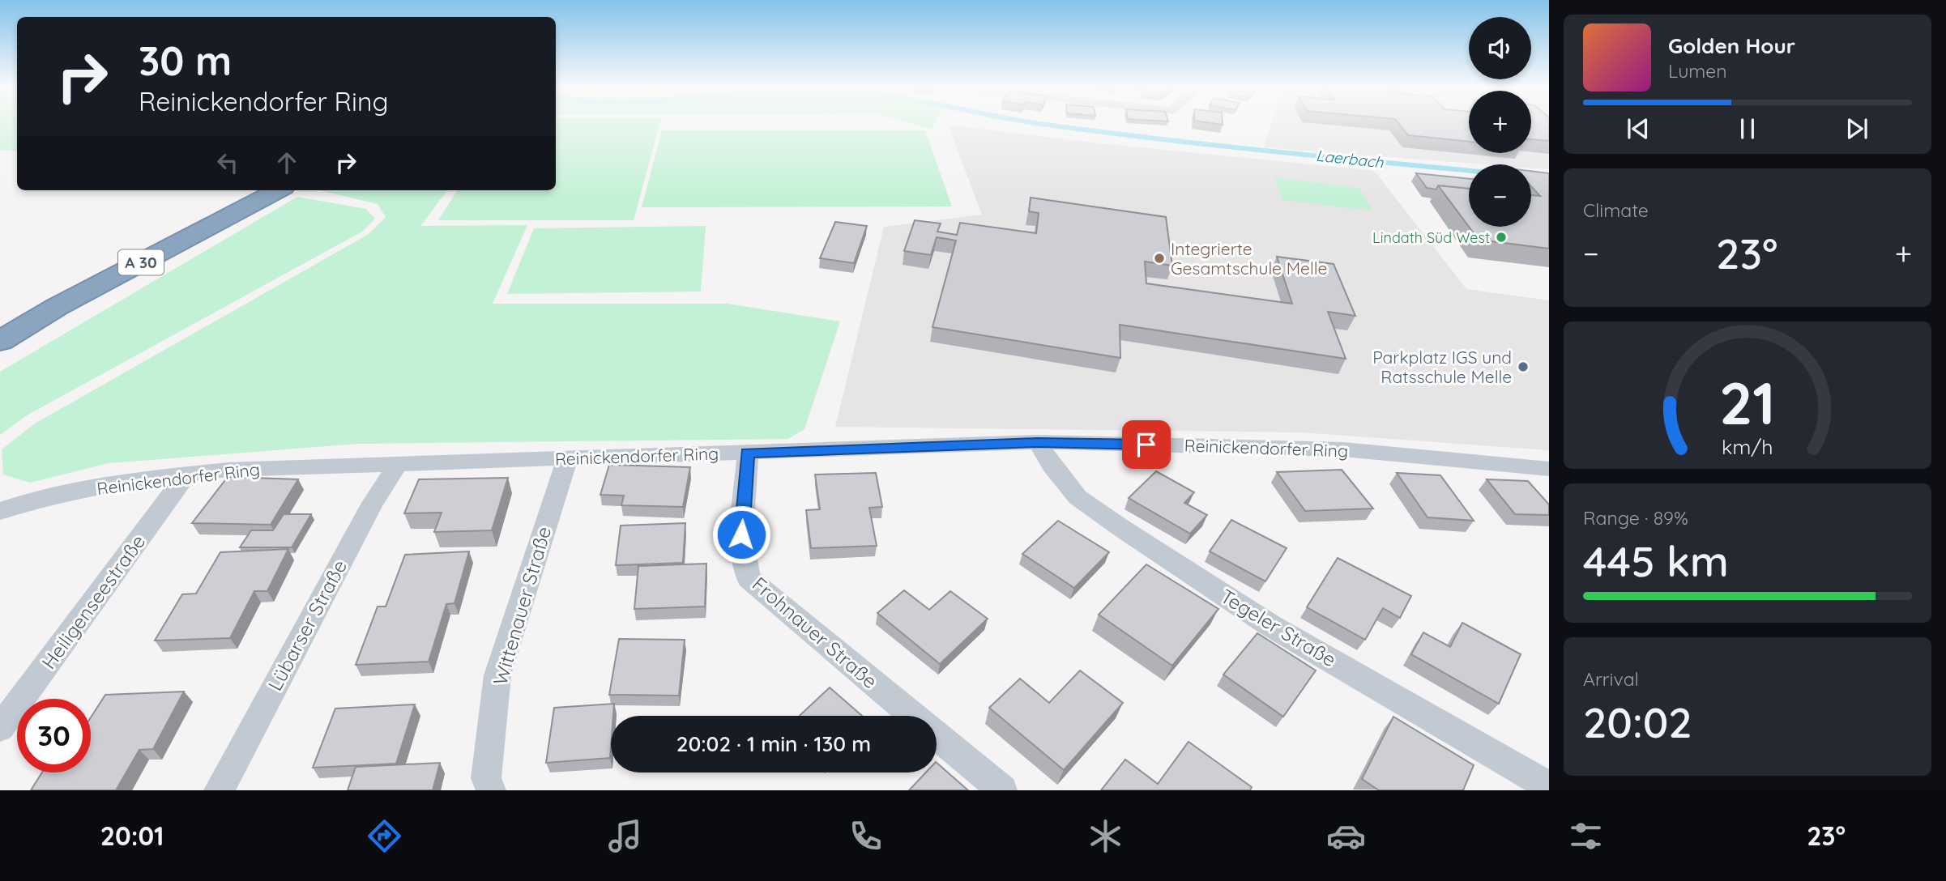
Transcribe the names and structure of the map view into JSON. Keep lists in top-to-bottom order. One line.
{"streets":{"highway":["A 30"],"street":["Reinickendorfer Ring","Heiligenseestraße","Wittenauer Straße","Lübarser Straße","Tegeler Straße","Frohnauer Straße"]},"crossings":[["Reinickendorfer Ring","Heiligenseestraße"],["Reinickendorfer Ring","Wittenauer Straße"],["Reinickendorfer Ring","Lübarser Straße"],["Reinickendorfer Ring","Tegeler Straße"],["Reinickendorfer Ring","Frohnauer Straße"]],"water":["Laerbach"],"places":["Lindath Süd West","Integrierte Gesamtschule Melle","Parkplatz IGS und Ratsschule Melle"],"page":{"map_buttons":["+","−"],"turn":["30 m","Reinickendorfer Ring"],"song":["Golden Hour","Lumen"],"tile":["Climate",["Range · 89%","445 km"],["Arrival","20:02"]],"heat":["−","23°","+"],"limit":"30","trip":"20:02 · 1 min · 130 m","tabs":["20:01","23°"],"gauge":["21","km/h"]}}
